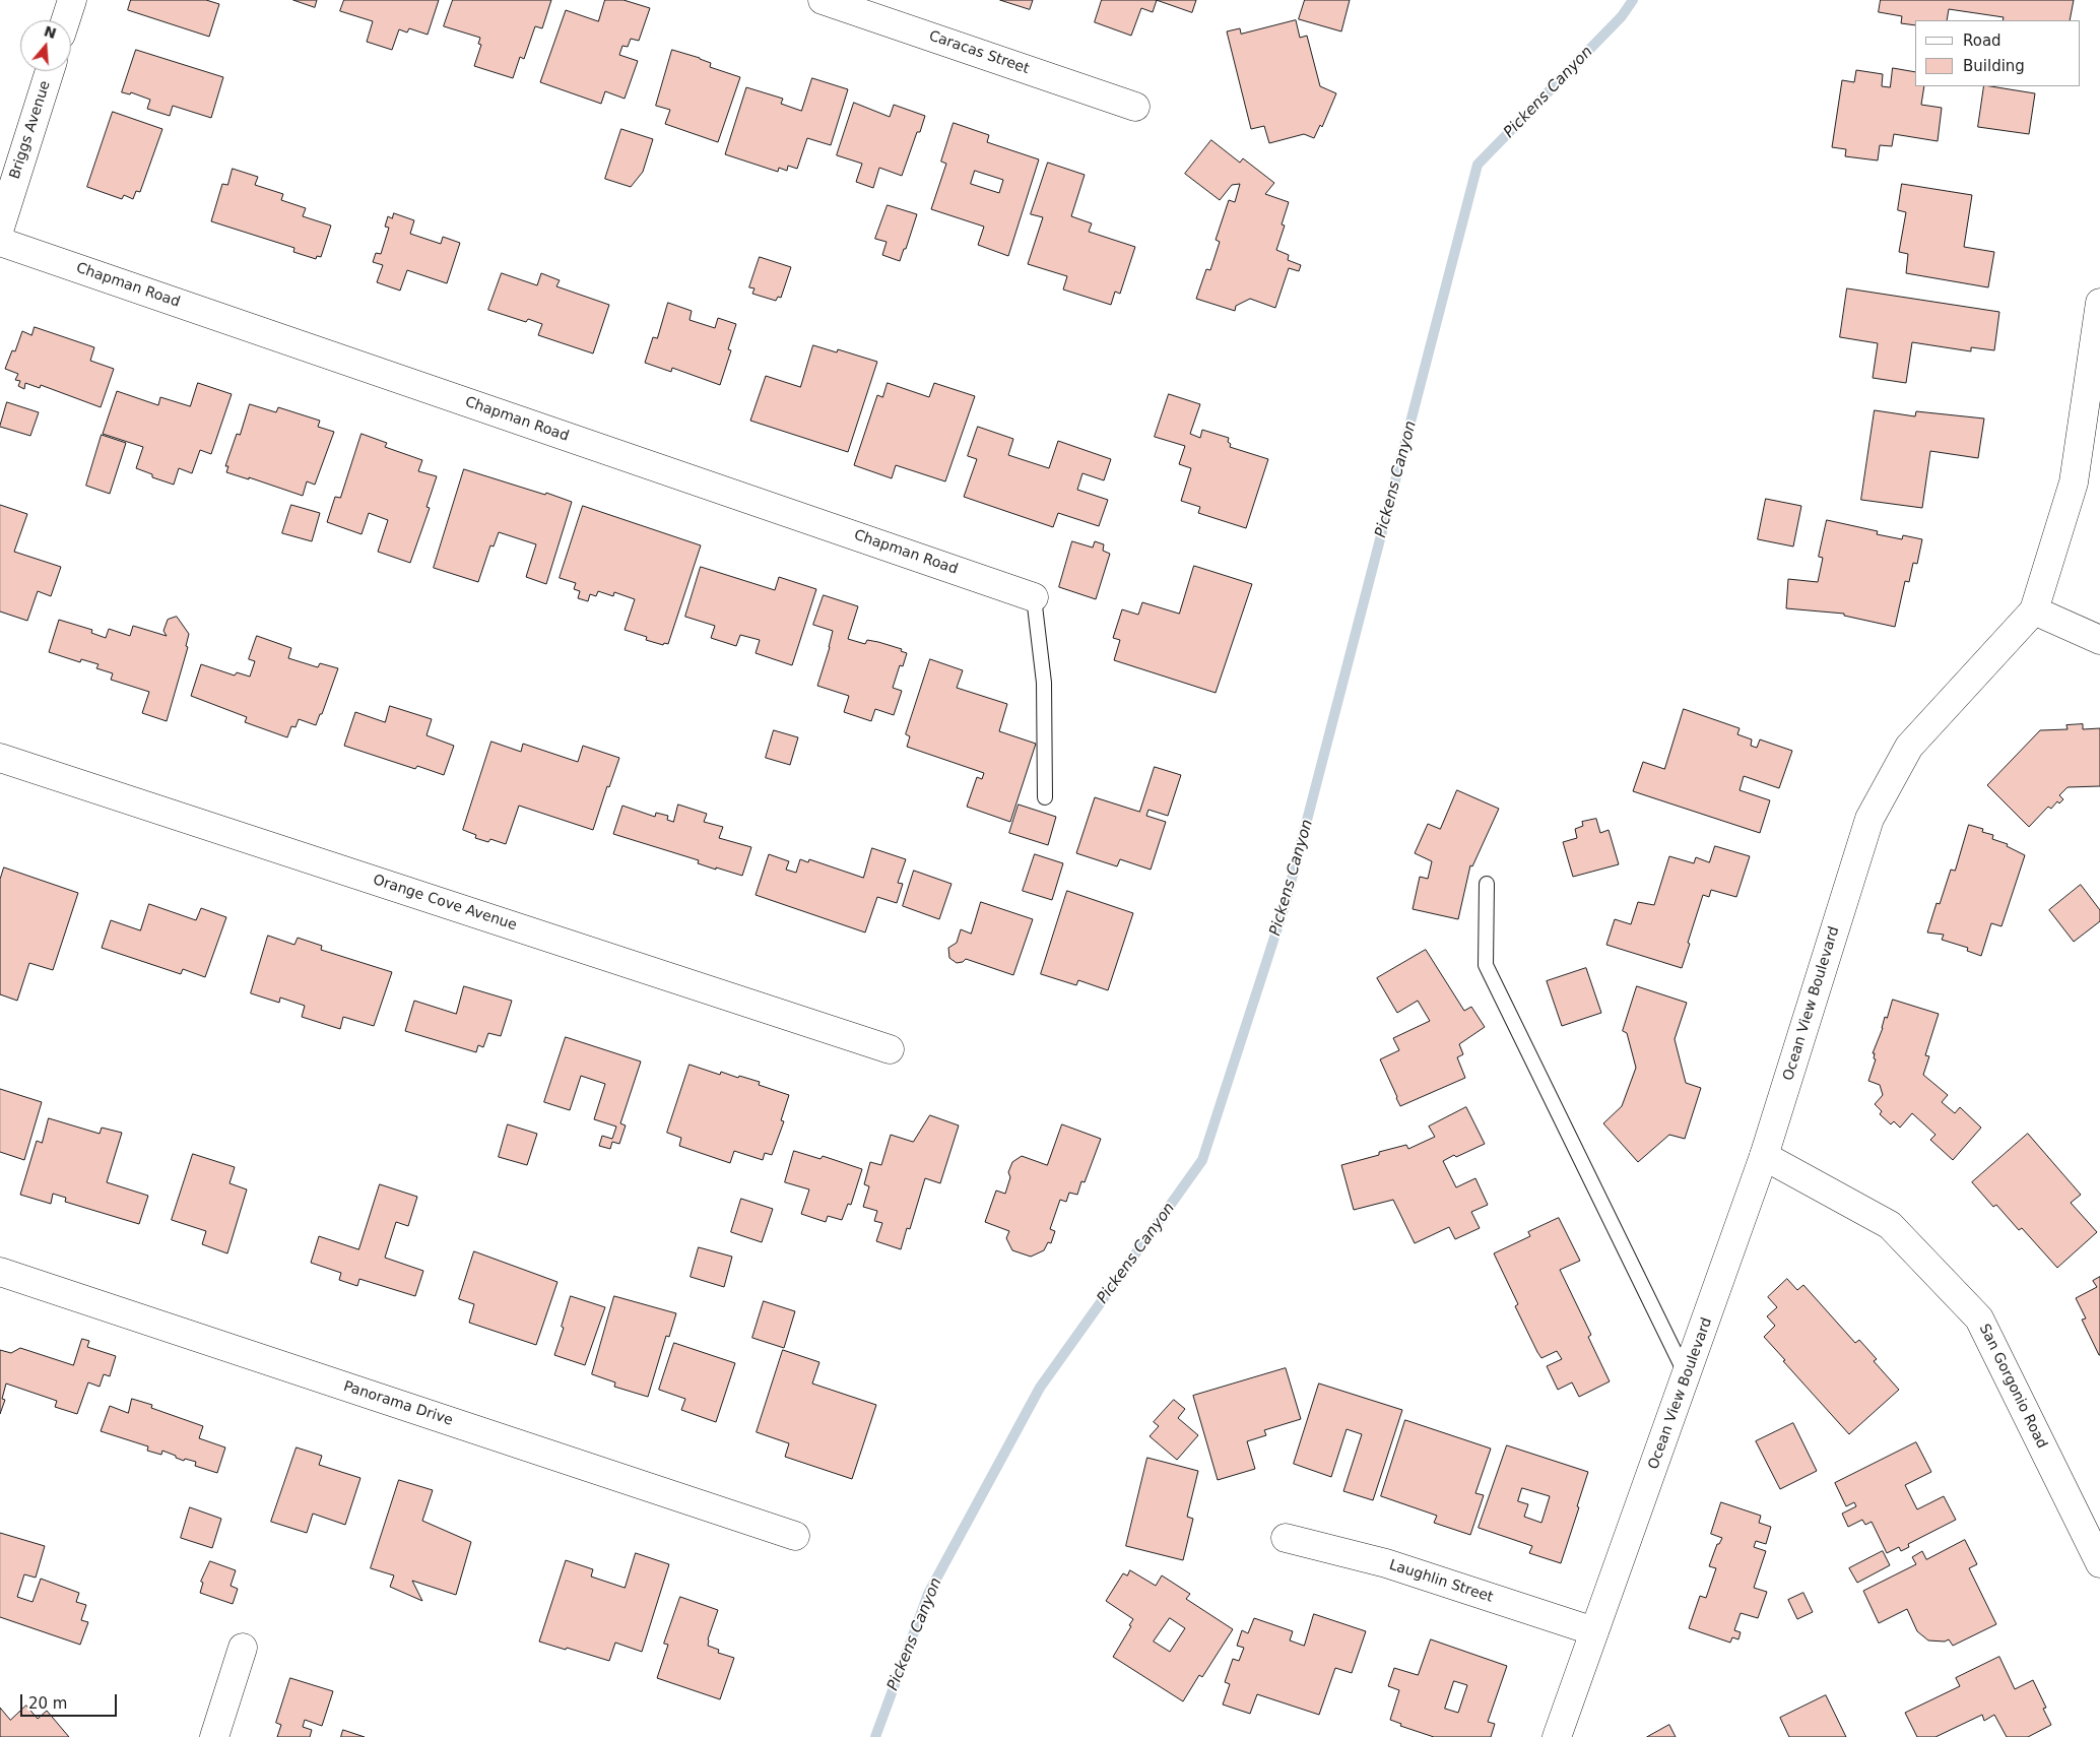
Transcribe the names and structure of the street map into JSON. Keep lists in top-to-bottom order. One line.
{"streets":{"street":["Caracas Street","Briggs Avenue","Chapman Road","Orange Cove Avenue","Ocean View Boulevard","San Gorgonio Road","Panorama Drive","Laughlin Street"]},"crossings":[["Ocean View Boulevard","San Gorgonio Road"],["Ocean View Boulevard","Laughlin Street"]],"water":["Pickens Canyon"],"legend":["Road","Building"],"scale_bar":"20 m","north":"top"}
